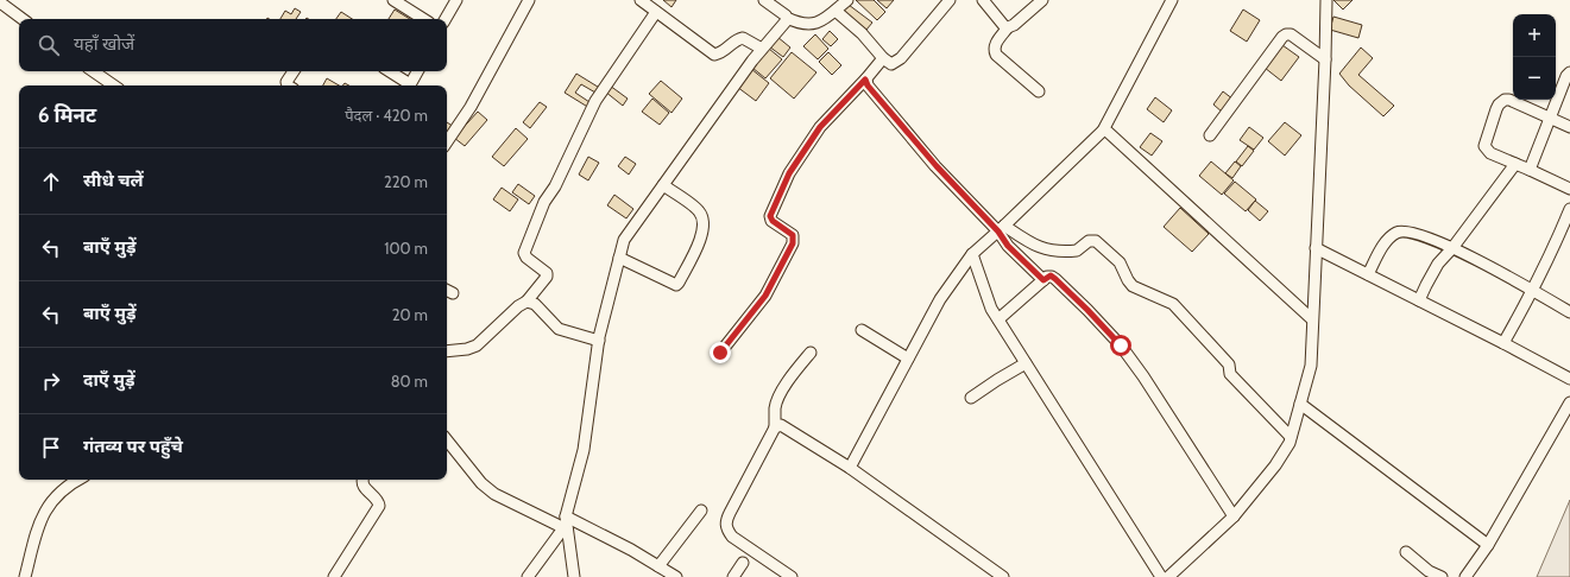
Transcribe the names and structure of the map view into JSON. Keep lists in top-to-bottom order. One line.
{"page":{"map_buttons":["+","−"],"search":"यहाँ खोजें","heading":["6 मिनट","पैदल · 420 m"],"list":[["सीधे चलें","220 m"],["बाएँ मुड़ें","100 m"],["बाएँ मुड़ें","20 m"],["दाएँ मुड़ें","80 m"],"गंतव्य पर पहुँचे"]}}
